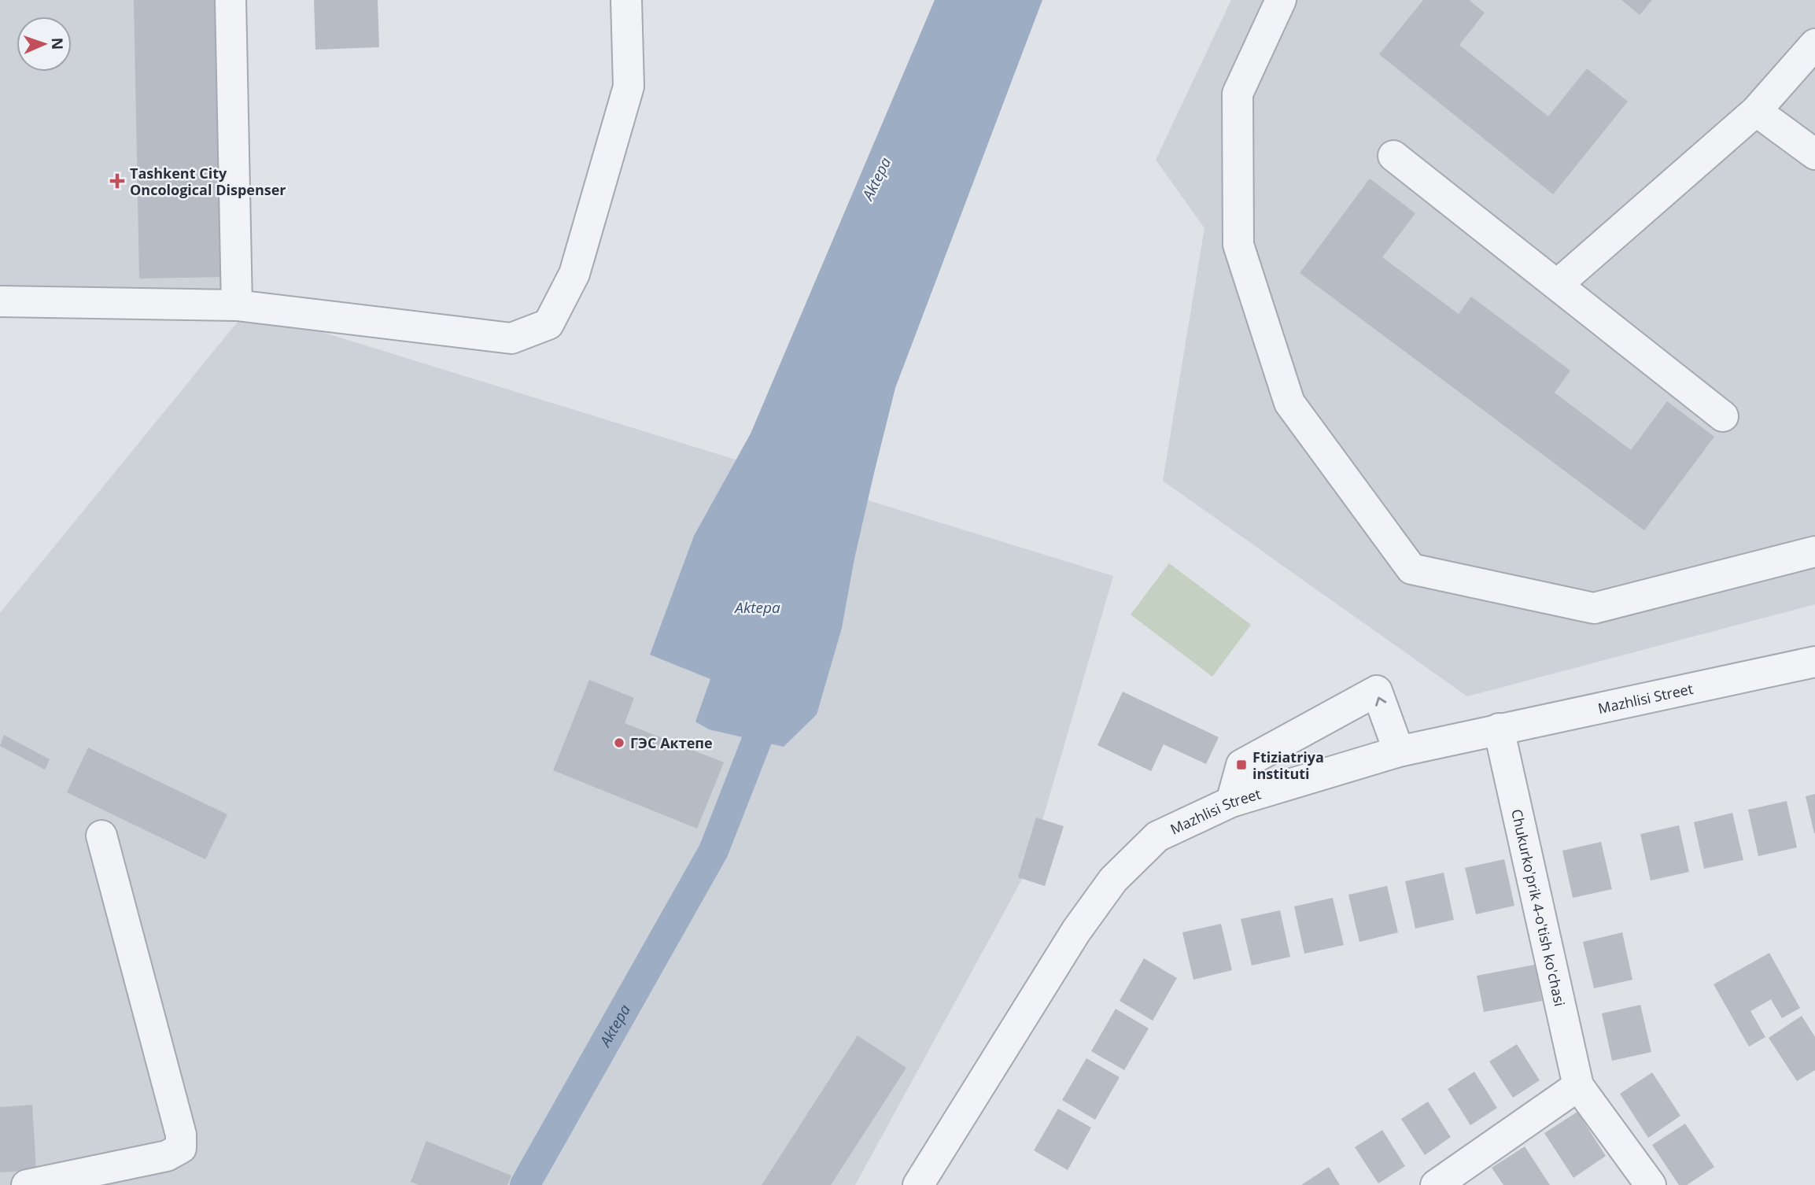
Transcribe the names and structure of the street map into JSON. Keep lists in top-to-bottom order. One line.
{"streets":{"street":["Mazhlisi Street","Chukurko'prik 4-o'tish ko'chasi"]},"crossings":[["Mazhlisi Street","Chukurko'prik 4-o'tish ko'chasi"]],"water":["Aktepa"],"places":{"health":["Tashkent City Oncological Dispenser"],"other":["ГЭС Актепe"],"transit":["Ftiziatriya instituti"]},"north":"right"}
